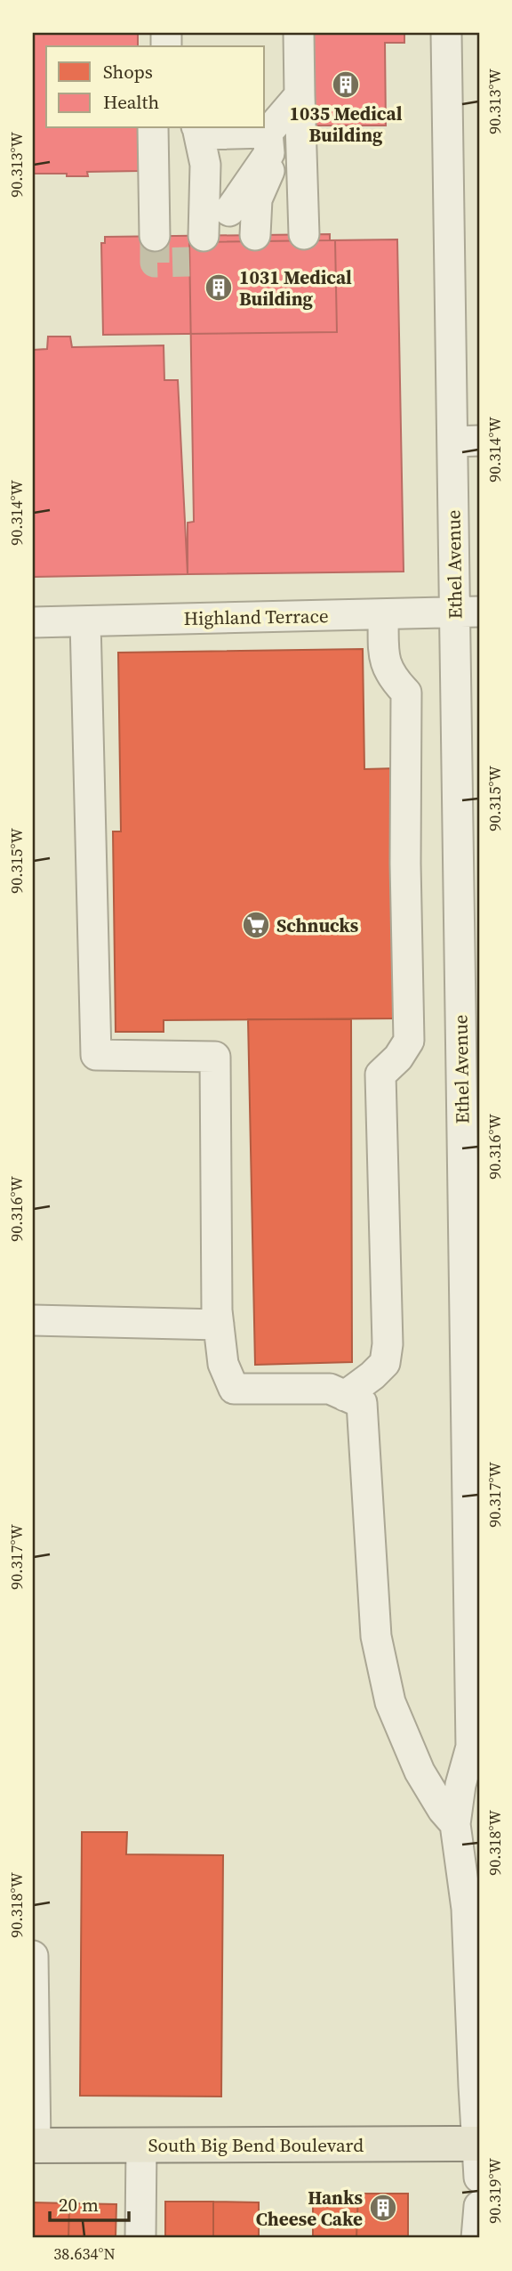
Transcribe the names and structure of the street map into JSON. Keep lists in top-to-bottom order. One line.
{"streets":{"main road":["South Big Bend Boulevard"],"street":["Ethel Avenue","Highland Terrace"]},"crossings":[["Ethel Avenue","Highland Terrace"],["Ethel Avenue","South Big Bend Boulevard"]],"places":{"building":["1035 Medical Building","1031 Medical Building","Hanks Cheese Cake"],"supermarket":["Schnucks"]},"legend":["Shops","Health"],"scale_bar":"20 m","coordinates":["90.313°W","90.314°W","90.315°W","90.316°W","90.317°W","90.318°W","90.319°W","38.634°N"]}
